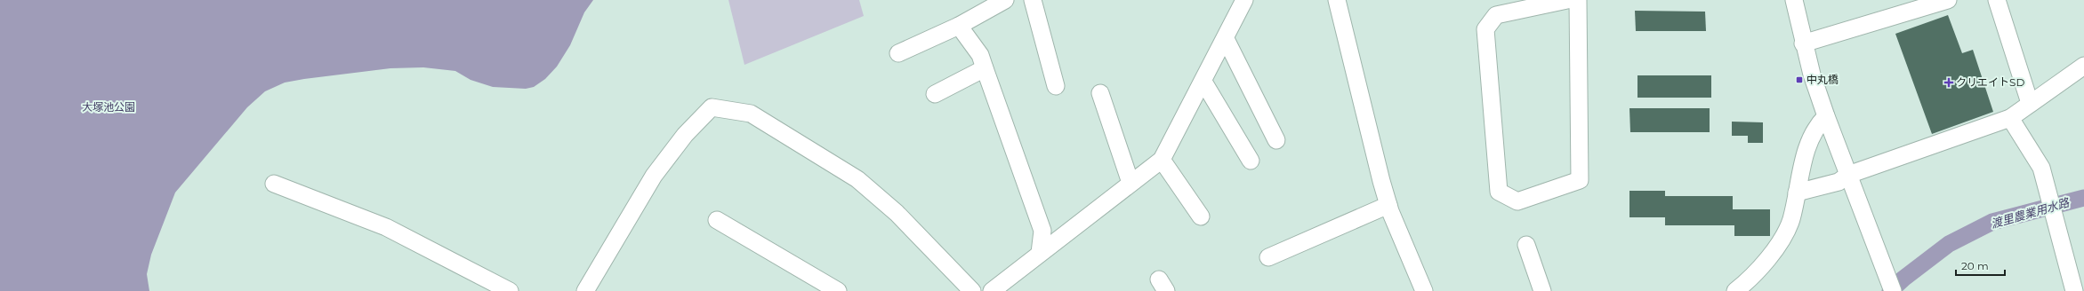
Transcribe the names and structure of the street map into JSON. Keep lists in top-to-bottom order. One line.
{"water":["渡里農業用水路"],"parks":["大塚池公園"],"places":{"transit":["中丸橋"],"health":["クリエイトSD"]},"scale_bar":"20 m"}
